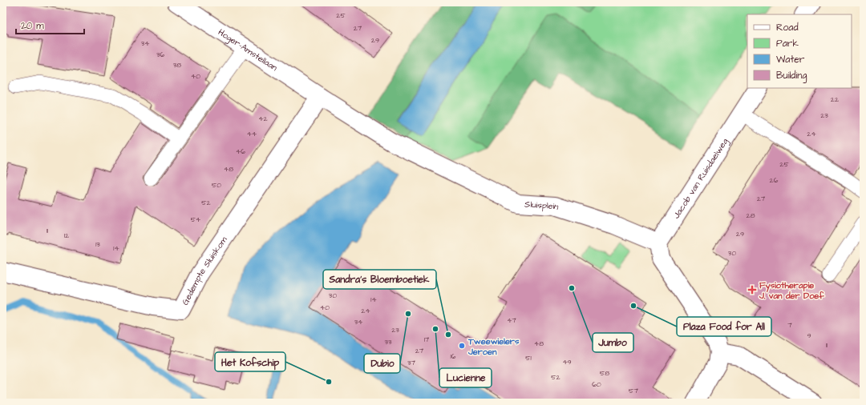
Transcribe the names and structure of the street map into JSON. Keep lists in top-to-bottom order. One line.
{"streets":{"street":["Hoger-Amstellaan","Jacob van Ruisdaelweg","Sluisplein","Gedempte Sluiskom"]},"crossings":[["Hoger-Amstellaan","Sluisplein"],["Hoger-Amstellaan","Gedempte Sluiskom"],["Jacob van Ruisdaelweg","Sluisplein"],["Sluisplein","Gedempte Sluiskom"]],"places":{"other":["Jumbo","Plaza Food for All","Dubio","Lucienne","Sandra's Bloemboetiek","Tweewielers Jeroen","Het Kofschip"],"health":["Fysiotherapie J. van der Doef"]},"house_numbers":["25","27","29","34","36","38","40","22","23","42","44","24","46","25","48","26","50","27","52","28","54","11","29","12","13","14","30","30","14","40","24","47","34","7","23","9","17","33","48","11","27","16","51","49","37","58","52","60","57"],"legend":["Road","Park","Water","Building"],"scale_bar":"20 m"}
